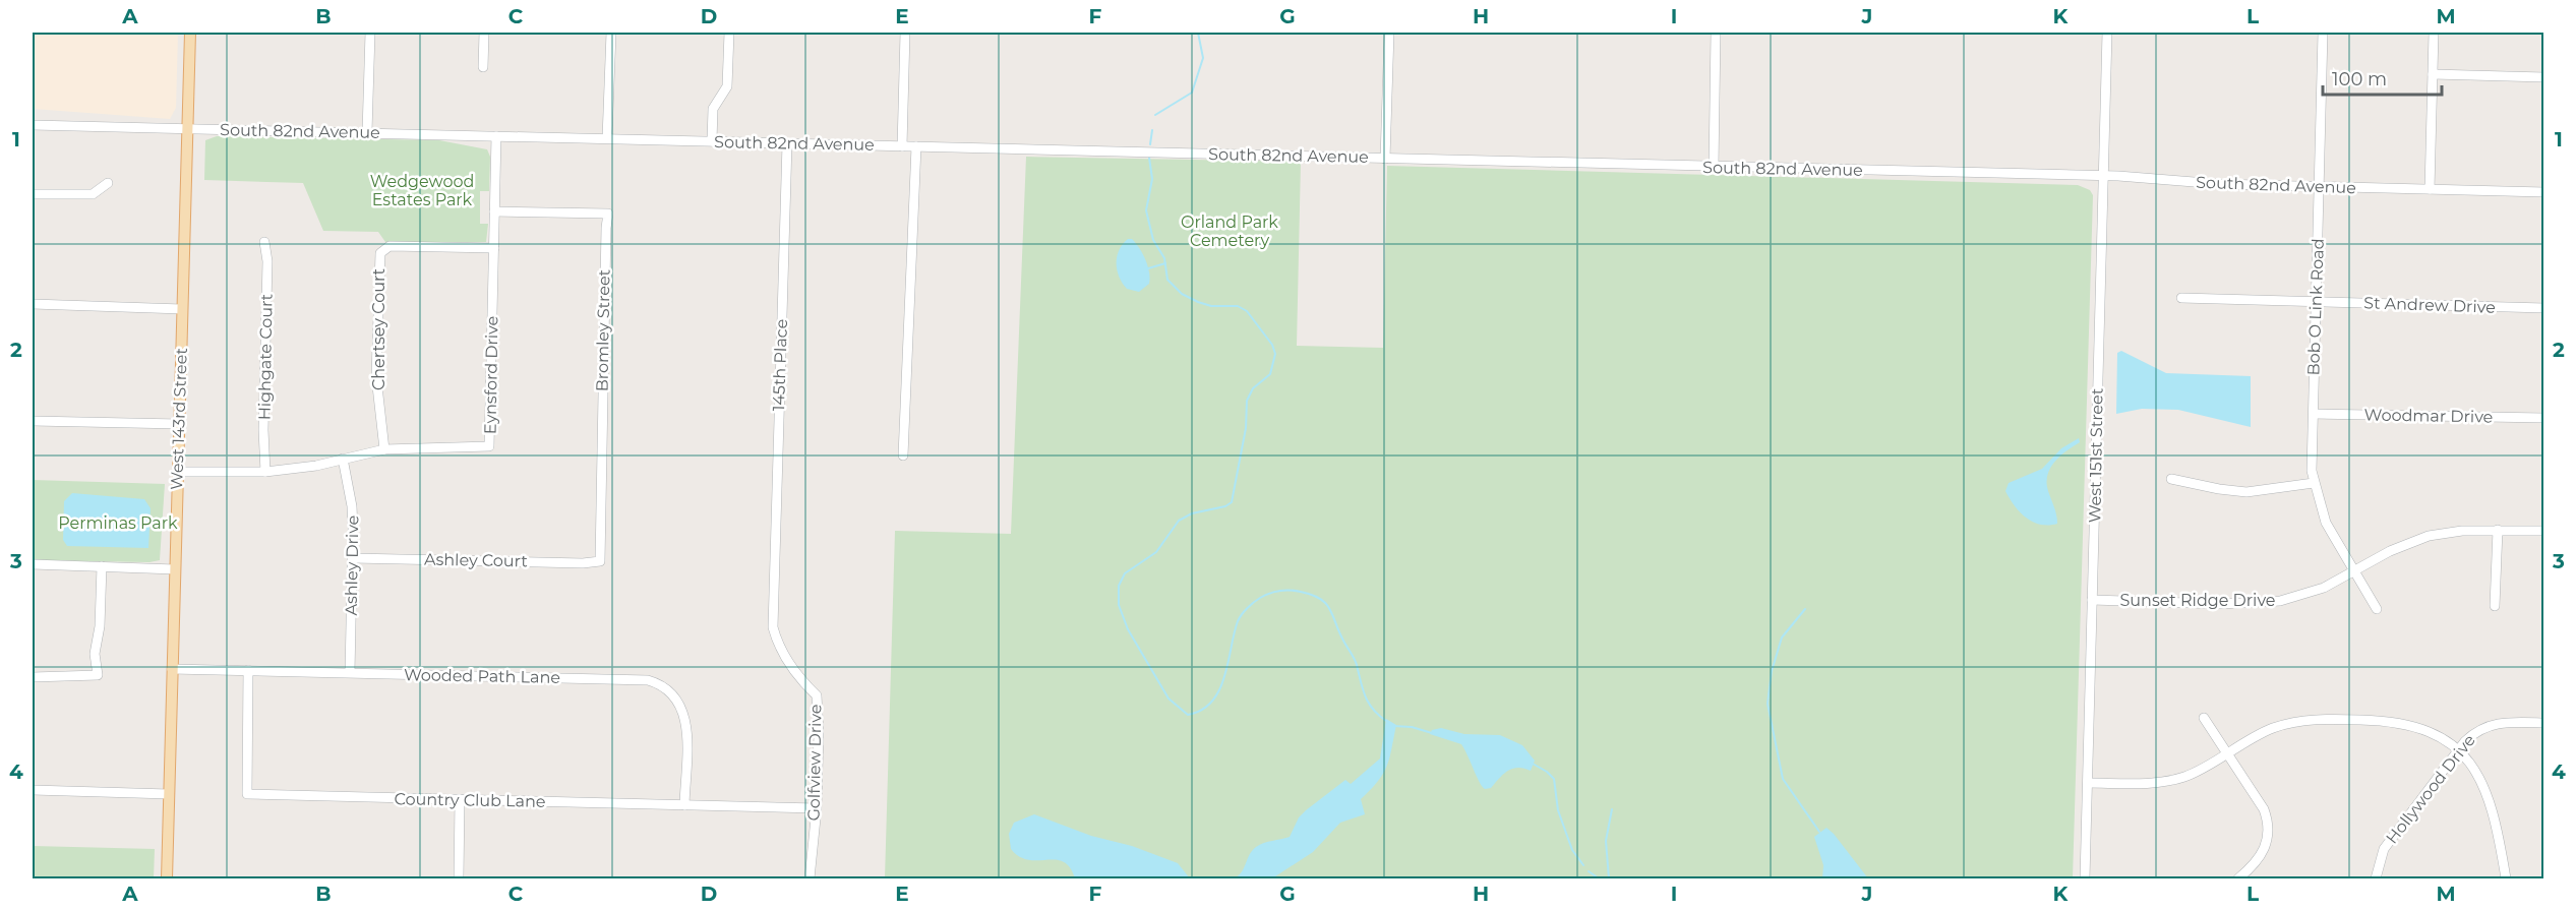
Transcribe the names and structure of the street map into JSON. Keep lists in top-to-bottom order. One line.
{"streets":{"main road":["West 143rd Street"],"street":["South 82nd Avenue","St Andrew Drive","Bob O Link Road","Chertsey Court","Bromley Street","Highgate Court","145th Place","Eynsford Drive","Woodmar Drive","West 151st Street","Ashley Court","Ashley Drive","Sunset Ridge Drive","Wooded Path Lane","Golfview Drive","Hollywood Drive","Country Club Lane"]},"crossings":[["South 82nd Avenue","Bob O Link Road"],["South 82nd Avenue","145th Place"],["South 82nd Avenue","Eynsford Drive"],["South 82nd Avenue","West 143rd Street"],["South 82nd Avenue","West 151st Street"],["St Andrew Drive","Bob O Link Road"],["Bob O Link Road","Woodmar Drive"],["Bob O Link Road","Sunset Ridge Drive"],["Chertsey Court","Eynsford Drive"],["Bromley Street","Eynsford Drive"],["Bromley Street","Ashley Court"],["Highgate Court","Eynsford Drive"],["145th Place","Golfview Drive"],["Eynsford Drive","West 143rd Street"],["Eynsford Drive","Ashley Drive"],["West 143rd Street","Wooded Path Lane"],["West 151st Street","Sunset Ridge Drive"],["Ashley Court","Ashley Drive"],["Ashley Drive","Wooded Path Lane"],["Wooded Path Lane","Country Club Lane"],["Golfview Drive","Country Club Lane"]],"parks":["Wedgewood Estates Park","Orland Park Cemetery","Perminas Park"],"scale_bar":"100 m","grid":{"columns":["A","B","C","D","E","F","G","H","I","J","K","L","M"],"rows":["1","2","3","4"]}}
